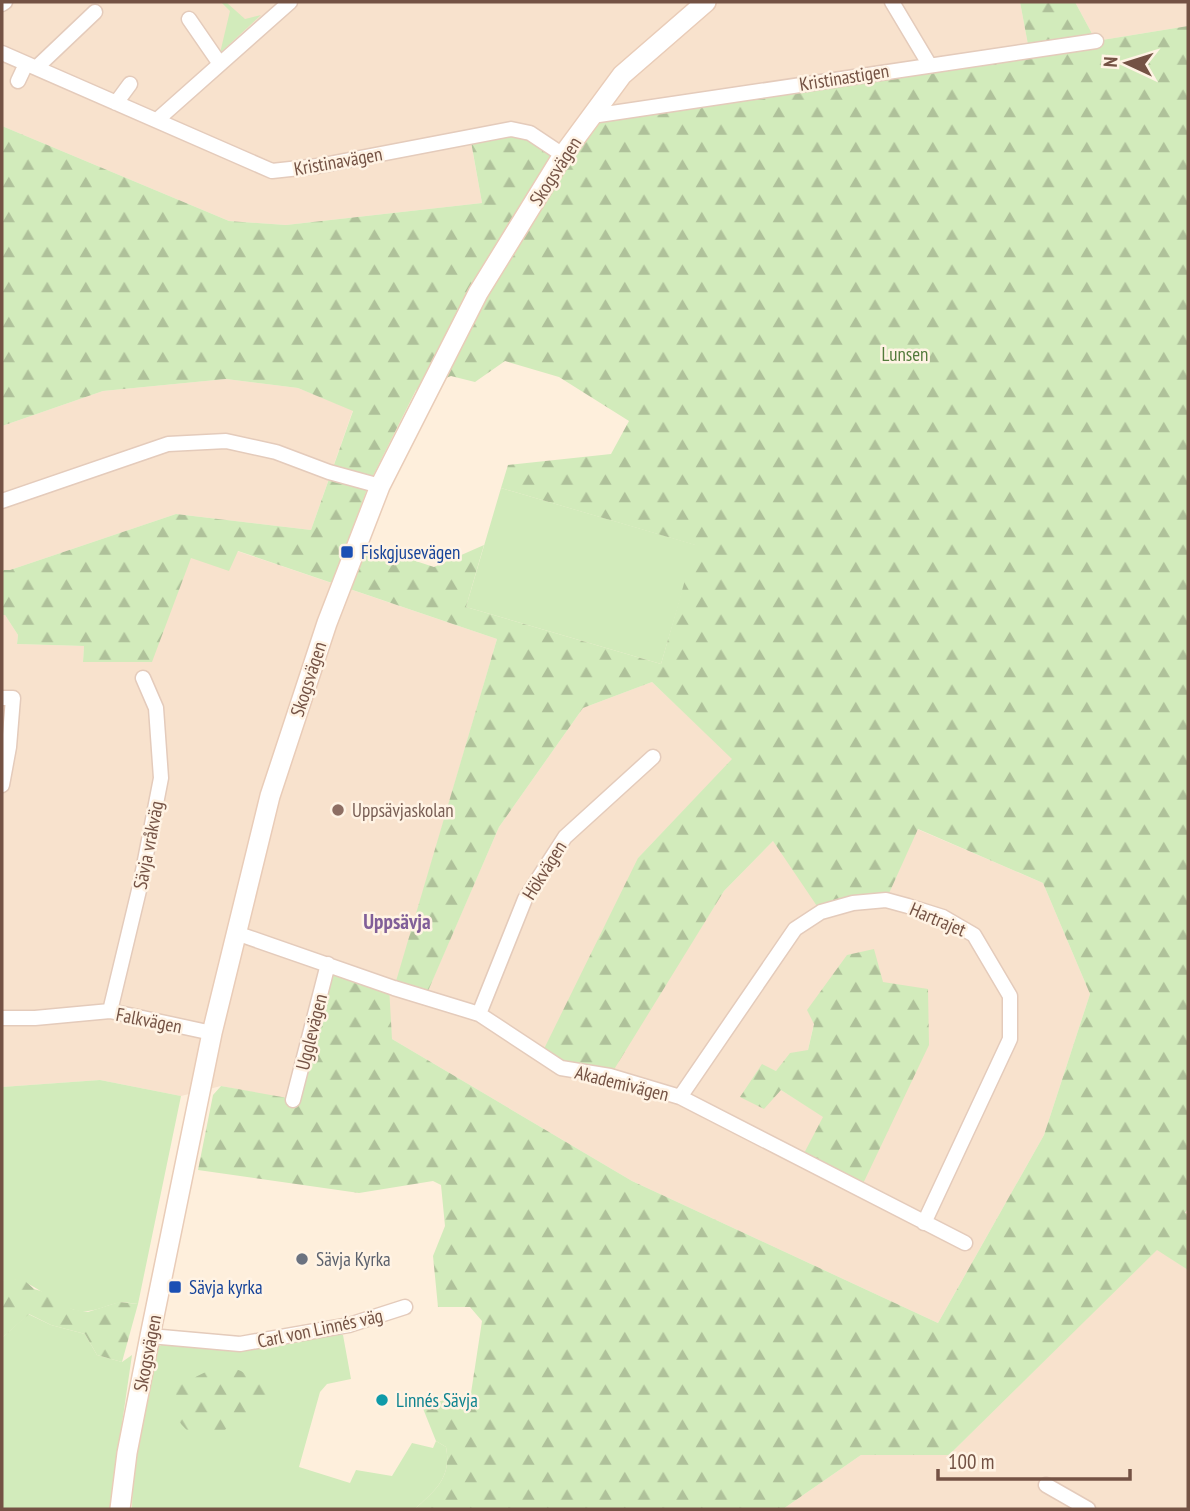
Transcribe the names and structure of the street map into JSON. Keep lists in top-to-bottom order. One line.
{"streets":{"street":["Kristinastigen","Kristinavägen","Skogsvägen","Sävja vråkväg","Hökvägen","Hartrajet","Falkvägen","Ugglevägen","Akademivägen","Carl von Linnés väg"]},"crossings":[["Kristinastigen","Skogsvägen"],["Kristinavägen","Skogsvägen"],["Skogsvägen","Falkvägen"],["Skogsvägen","Akademivägen"],["Skogsvägen","Carl von Linnés väg"],["Sävja vråkväg","Falkvägen"],["Hökvägen","Akademivägen"],["Hartrajet","Akademivägen"],["Ugglevägen","Akademivägen"]],"districts":["Uppsävja"],"parks":["Lunsen"],"places":{"transit":["Fiskgjusevägen","Sävja kyrka"],"other":["Uppsävjaskolan","Sävja Kyrka","Linnés Sävja"]},"scale_bar":"100 m","north":"left"}
